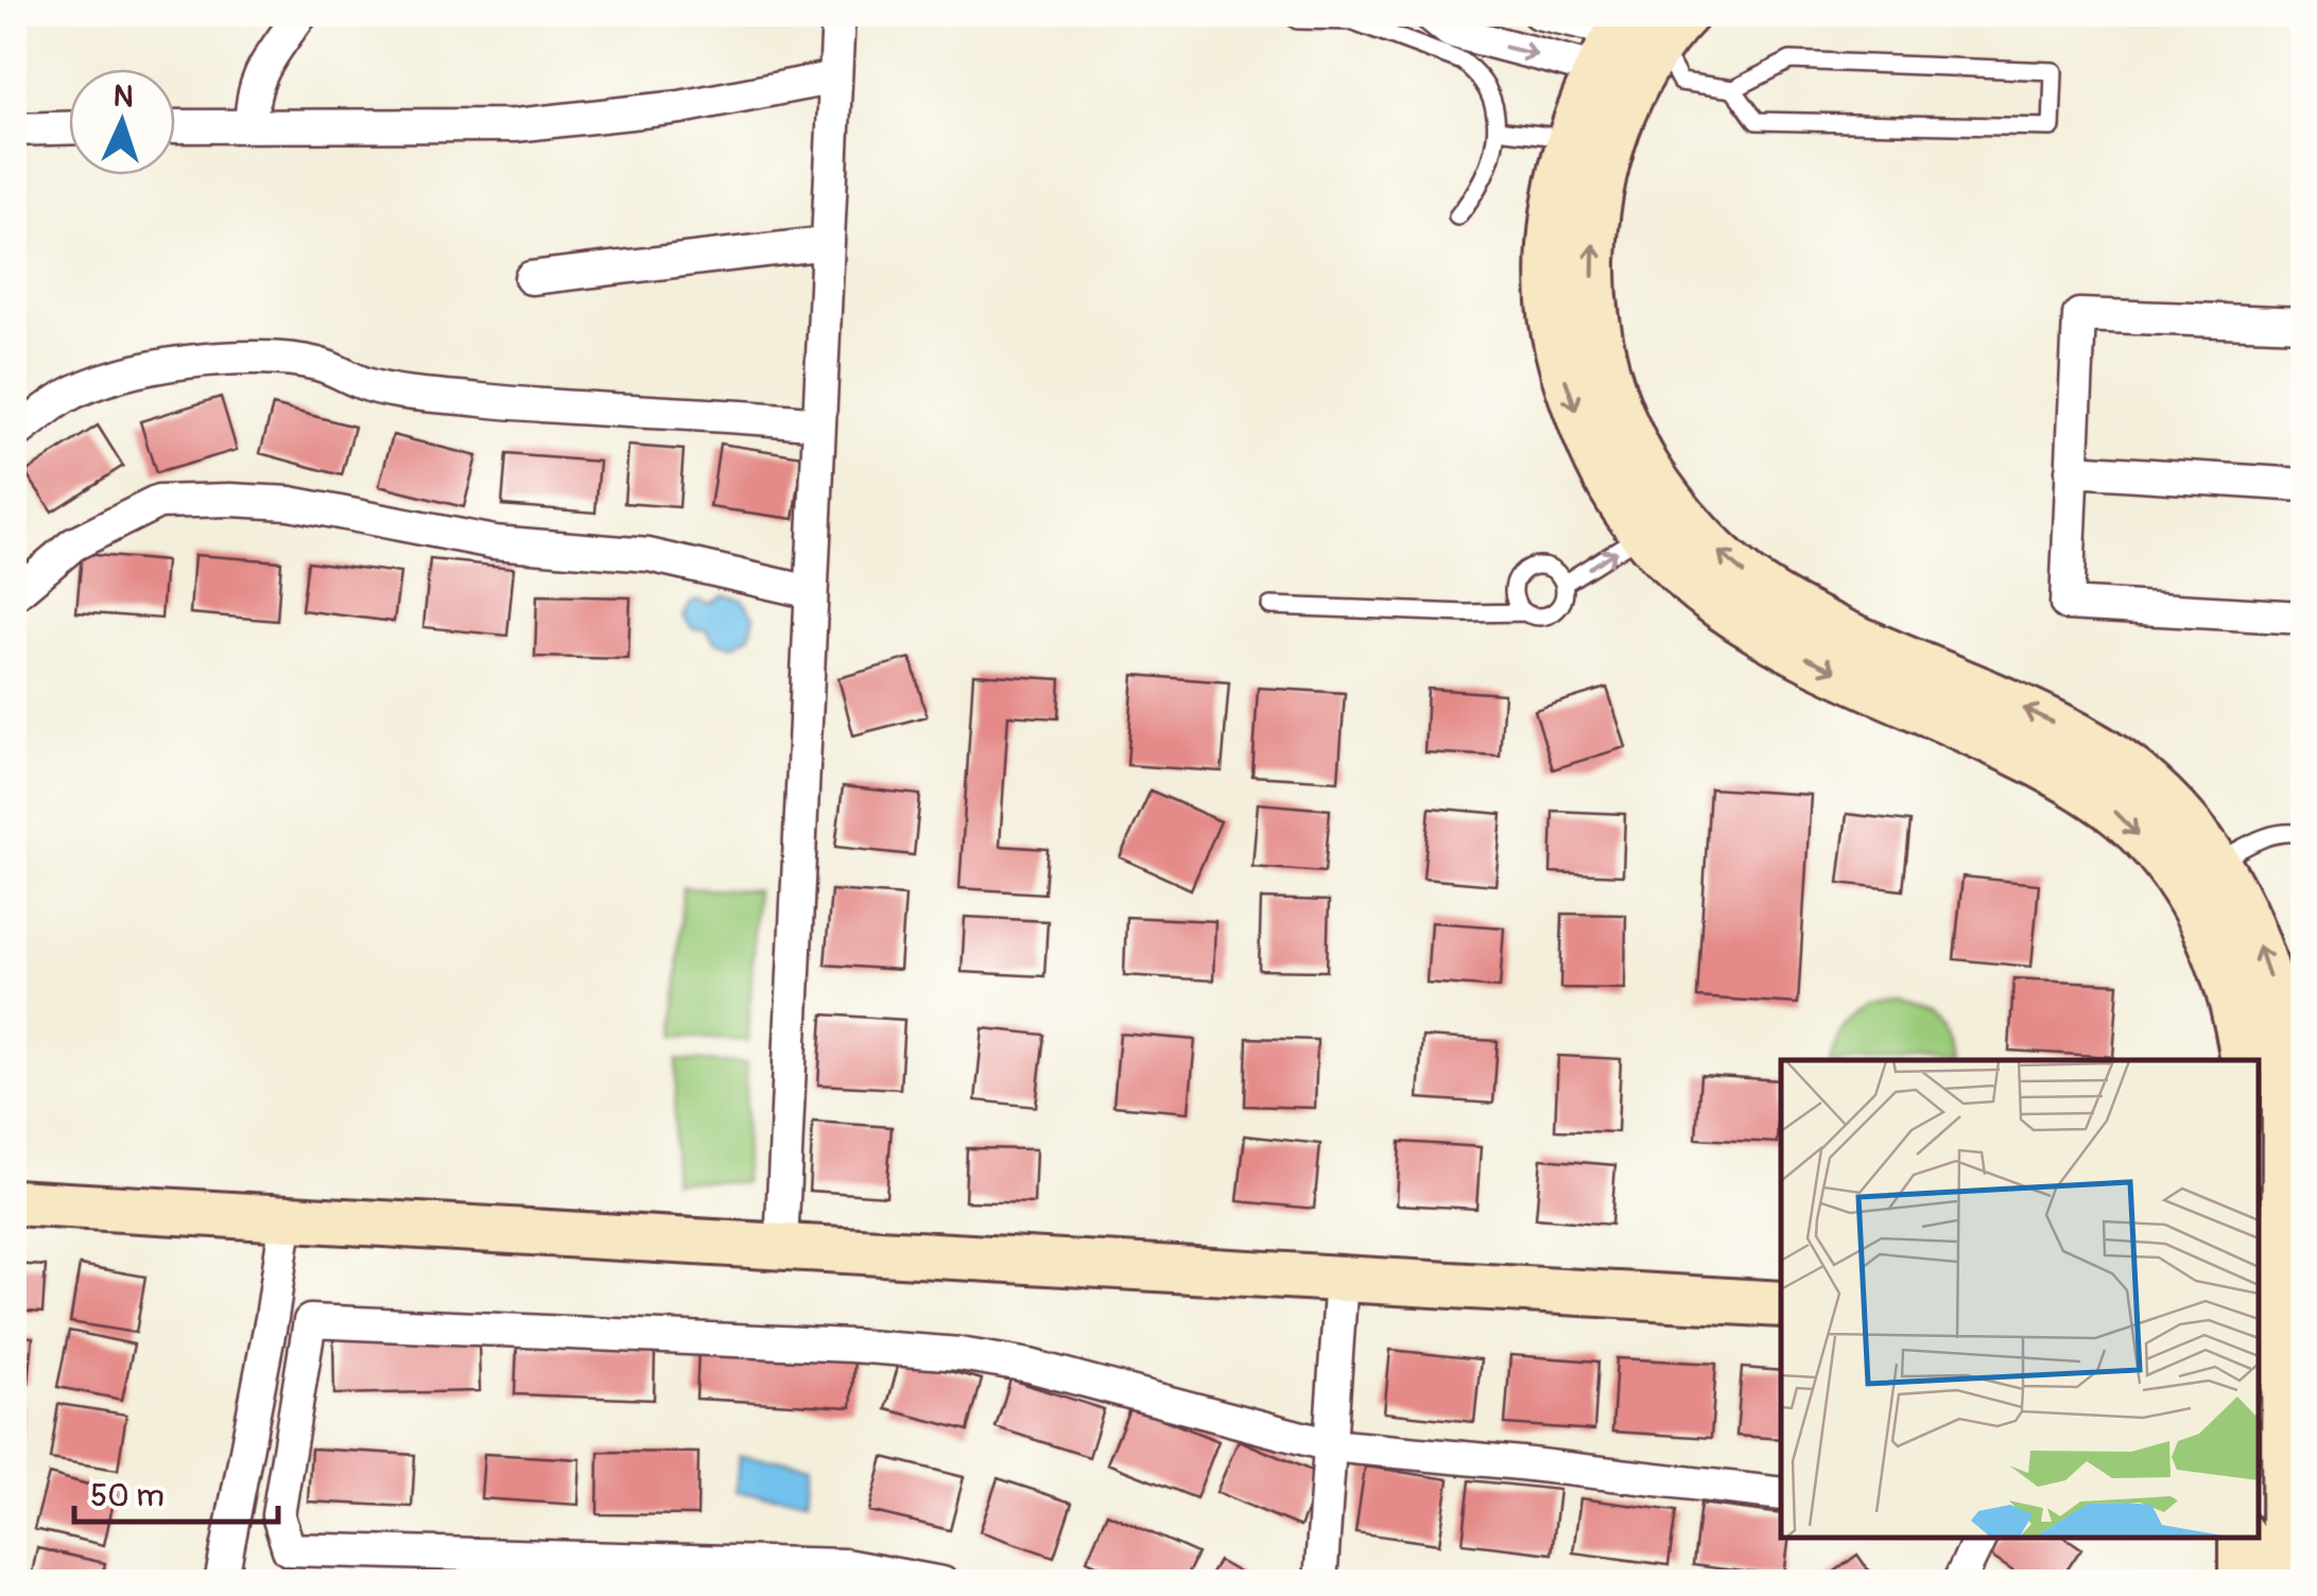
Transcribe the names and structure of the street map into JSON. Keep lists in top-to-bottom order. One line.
{"scale_bar":"50 m","north":"top"}
